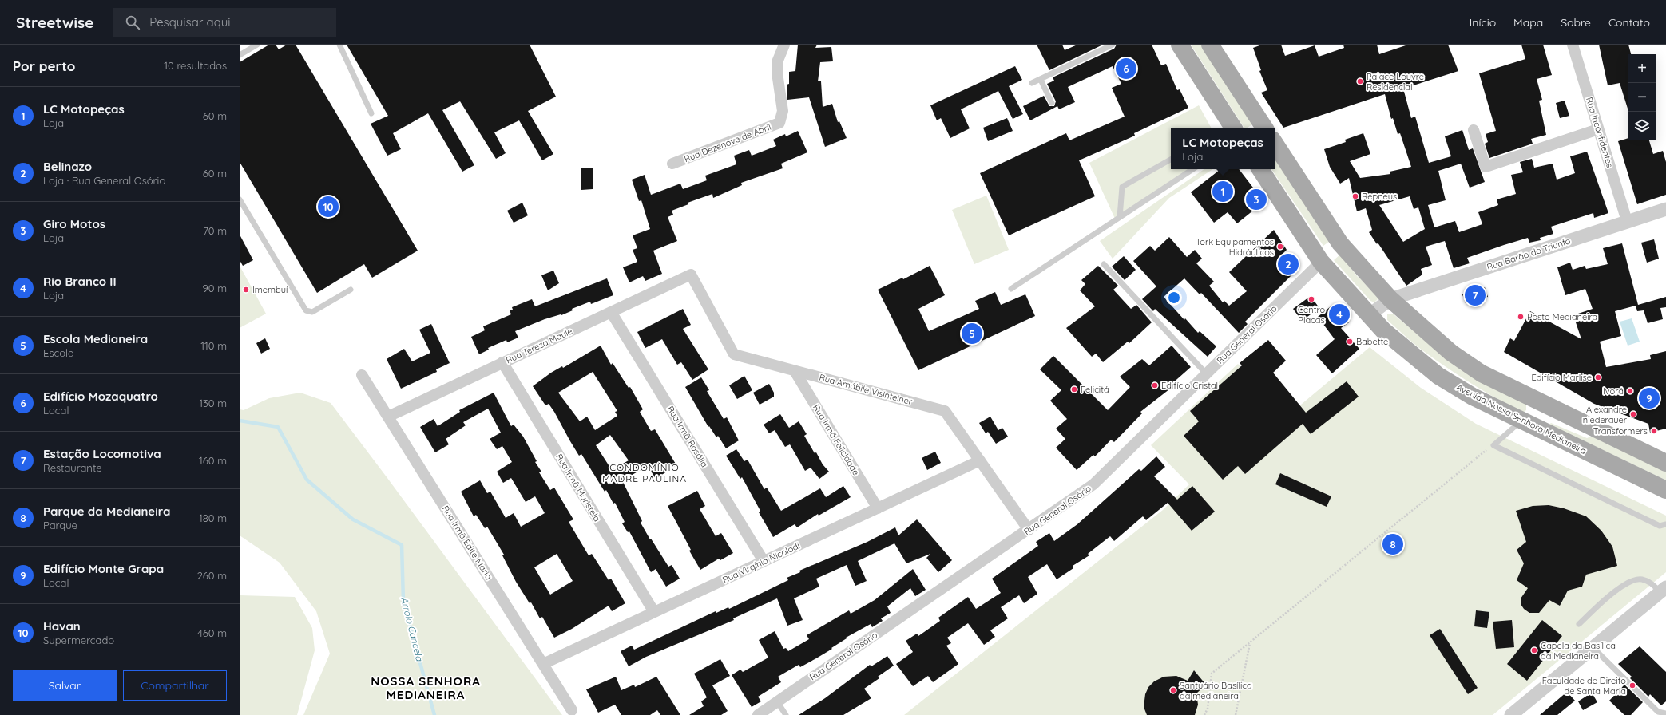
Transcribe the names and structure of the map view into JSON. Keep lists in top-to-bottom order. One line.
{"streets":{"main road":["Avenida Nossa Senhora Medianeira"],"street":["Rua Inconfidentes","Rua Dezenove de Abril","Rua Barão do Triunfo","Rua General Osório","Rua Tereza Maule","Rua Amábile Visinteiner","Rua Irmã Rosália","Rua Irmã Felicidade","Rua Irmã Maristela","Rua Irmã Edite Maria","Rua Virgínia Nicolodi"]},"crossings":[["Rua Inconfidentes","Rua Barão do Triunfo"],["Rua Barão do Triunfo","Avenida Nossa Senhora Medianeira"],["Rua General Osório","Rua Amábile Visinteiner"],["Rua General Osório","Avenida Nossa Senhora Medianeira"],["Rua Tereza Maule","Rua Amábile Visinteiner"],["Rua Tereza Maule","Rua Irmã Rosália"],["Rua Tereza Maule","Rua Irmã Maristela"],["Rua Tereza Maule","Rua Irmã Edite Maria"],["Rua Amábile Visinteiner","Rua Irmã Felicidade"],["Rua Amábile Visinteiner","Rua Virgínia Nicolodi"],["Rua Irmã Rosália","Rua Virgínia Nicolodi"],["Rua Irmã Felicidade","Rua Virgínia Nicolodi"],["Rua Irmã Maristela","Rua Virgínia Nicolodi"],["Rua Irmã Edite Maria","Rua Virgínia Nicolodi"]],"districts":["CONDOMÍNIO MADRE PAULINA","NOSSA SENHORA MEDIANEIRA"],"water":["Arroio Cancela"],"places":["Palace Louvre Residencial","Repneus","Tork Equipamentos Hidráulicos","Imembuí","Centro Placas","Posto Medianeira","Babette","Edifício Marlise","Edifício Cristal","Felicitá","Ivorá","Alexandre niederauer","Transformers","Capela da Basílica da Medianeira","Faculdade de Direito de Santa Maria","Santuário Basílica da medianeira"],"page":{"header":"Streetwise","search":"Pesquisar aqui","nav":["Início","Mapa","Sobre","Contato"],"heading":["Por perto","10 resultados"],"map_buttons":["+","−"],"pins":["6","1","3","10","2","7","4","5","9","8"],"list":[{"mark":"1","name":"LC Motopeças","note":"Loja","value":"60 m"},{"mark":"2","name":"Belinazo","note":"Loja · Rua General Osório","value":"60 m"},{"mark":"3","name":"Giro Motos","note":"Loja","value":"70 m"},{"mark":"4","name":"Rio Branco II","note":"Loja","value":"90 m"},{"mark":"5","name":"Escola Medianeira","note":"Escola","value":"110 m"},{"mark":"6","name":"Edifício Mozaquatro","note":"Local","value":"130 m"},{"mark":"7","name":"Estação Locomotiva","note":"Restaurante","value":"160 m"},{"mark":"8","name":"Parque da Medianeira","note":"Parque","value":"180 m"},{"mark":"9","name":"Edifício Monte Grapa","note":"Local","value":"260 m"},{"mark":"10","name":"Havan","note":"Supermercado","value":"460 m"}],"popup":["LC Motopeças","Loja"],"buttons":["Salvar","Compartilhar"]}}
